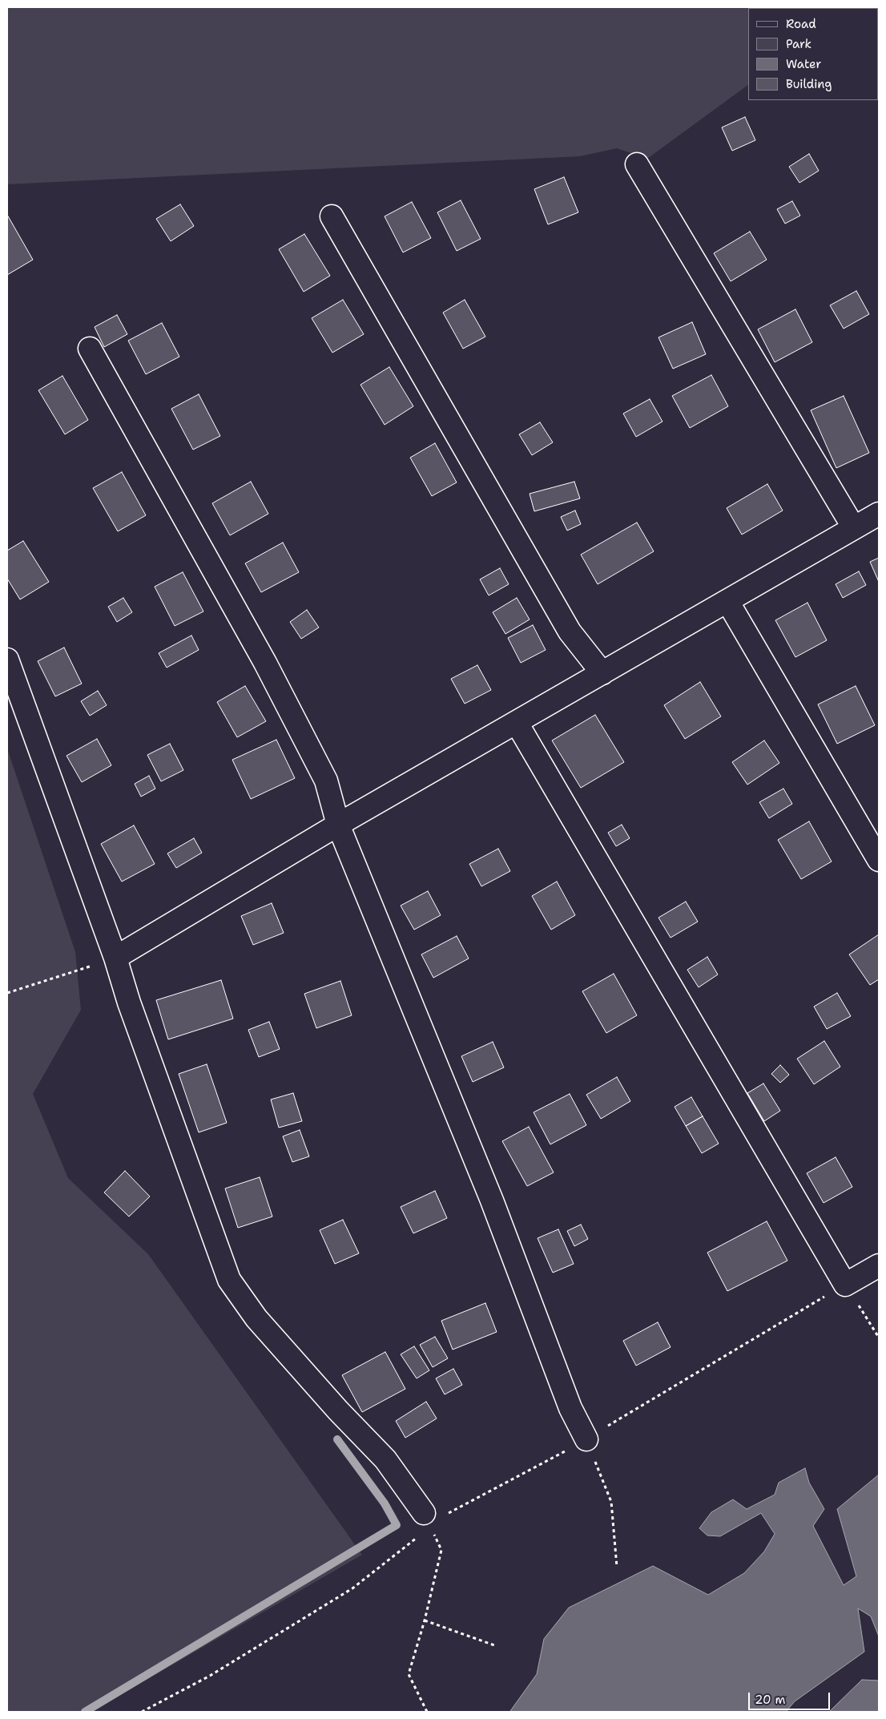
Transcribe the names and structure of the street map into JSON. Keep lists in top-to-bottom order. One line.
{"legend":["Road","Park","Water","Building"],"scale_bar":"20 m"}
